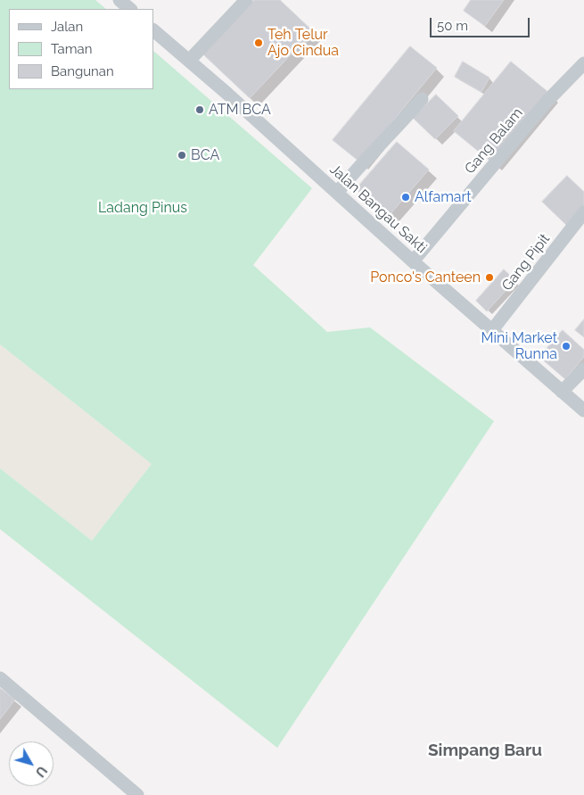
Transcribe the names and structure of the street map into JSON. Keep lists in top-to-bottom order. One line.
{"streets":{"street":["Gang Balam","Jalan Bangau Sakti","Gang Pipit"]},"crossings":[["Gang Balam","Jalan Bangau Sakti"],["Jalan Bangau Sakti","Gang Pipit"]],"districts":["Simpang Baru"],"parks":["Ladang Pinus"],"places":["Teh Telur Ajo Cindua","ATM BCA","BCA","Alfamart","Ponco's Canteen","Mini Market Runna"],"legend":["Jalan","Taman","Bangunan"],"scale_bar":"50 m","north":"bottom right"}
